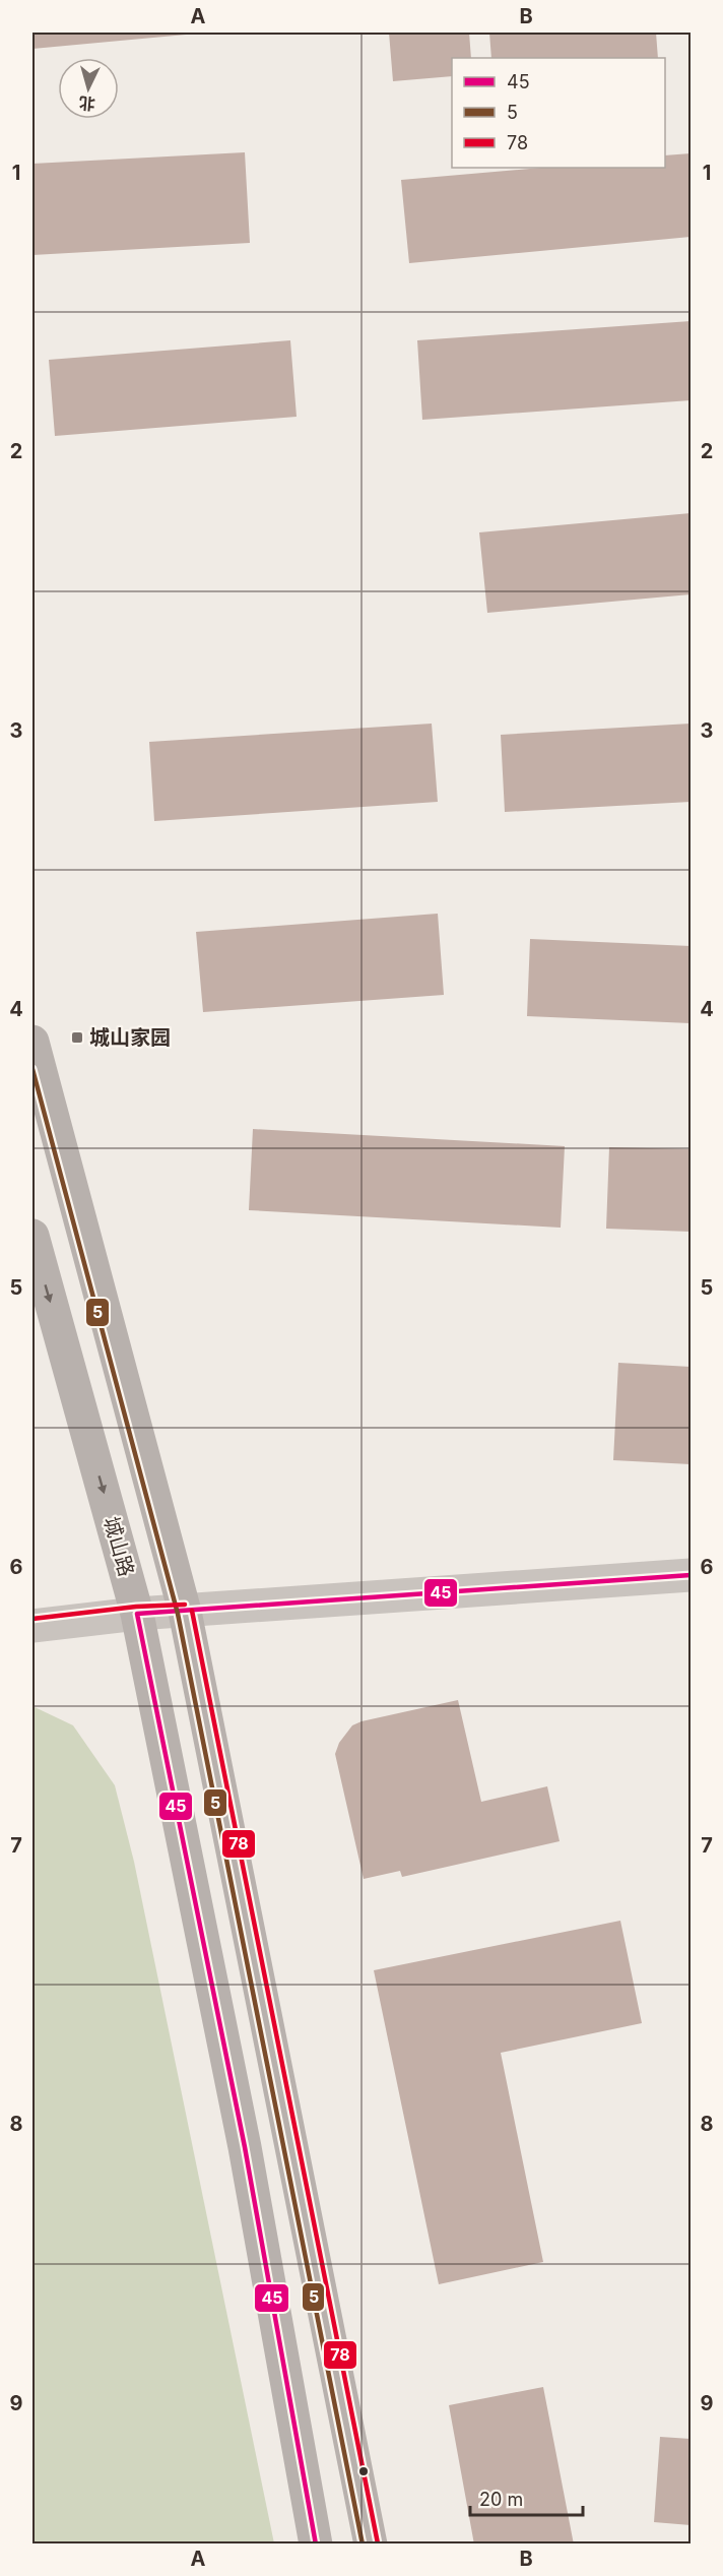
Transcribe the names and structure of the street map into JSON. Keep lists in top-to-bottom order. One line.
{"streets":{"main road":["城山路"]},"places":{"transit":["城山家园"]},"lines":["transit line 5","transit line 45","transit line 78"],"legend":["45","5","78"],"scale_bar":"20 m","north":"bottom","grid":{"columns":["A","B"],"rows":["1","2","3","4","5","6","7","8","9"]}}
